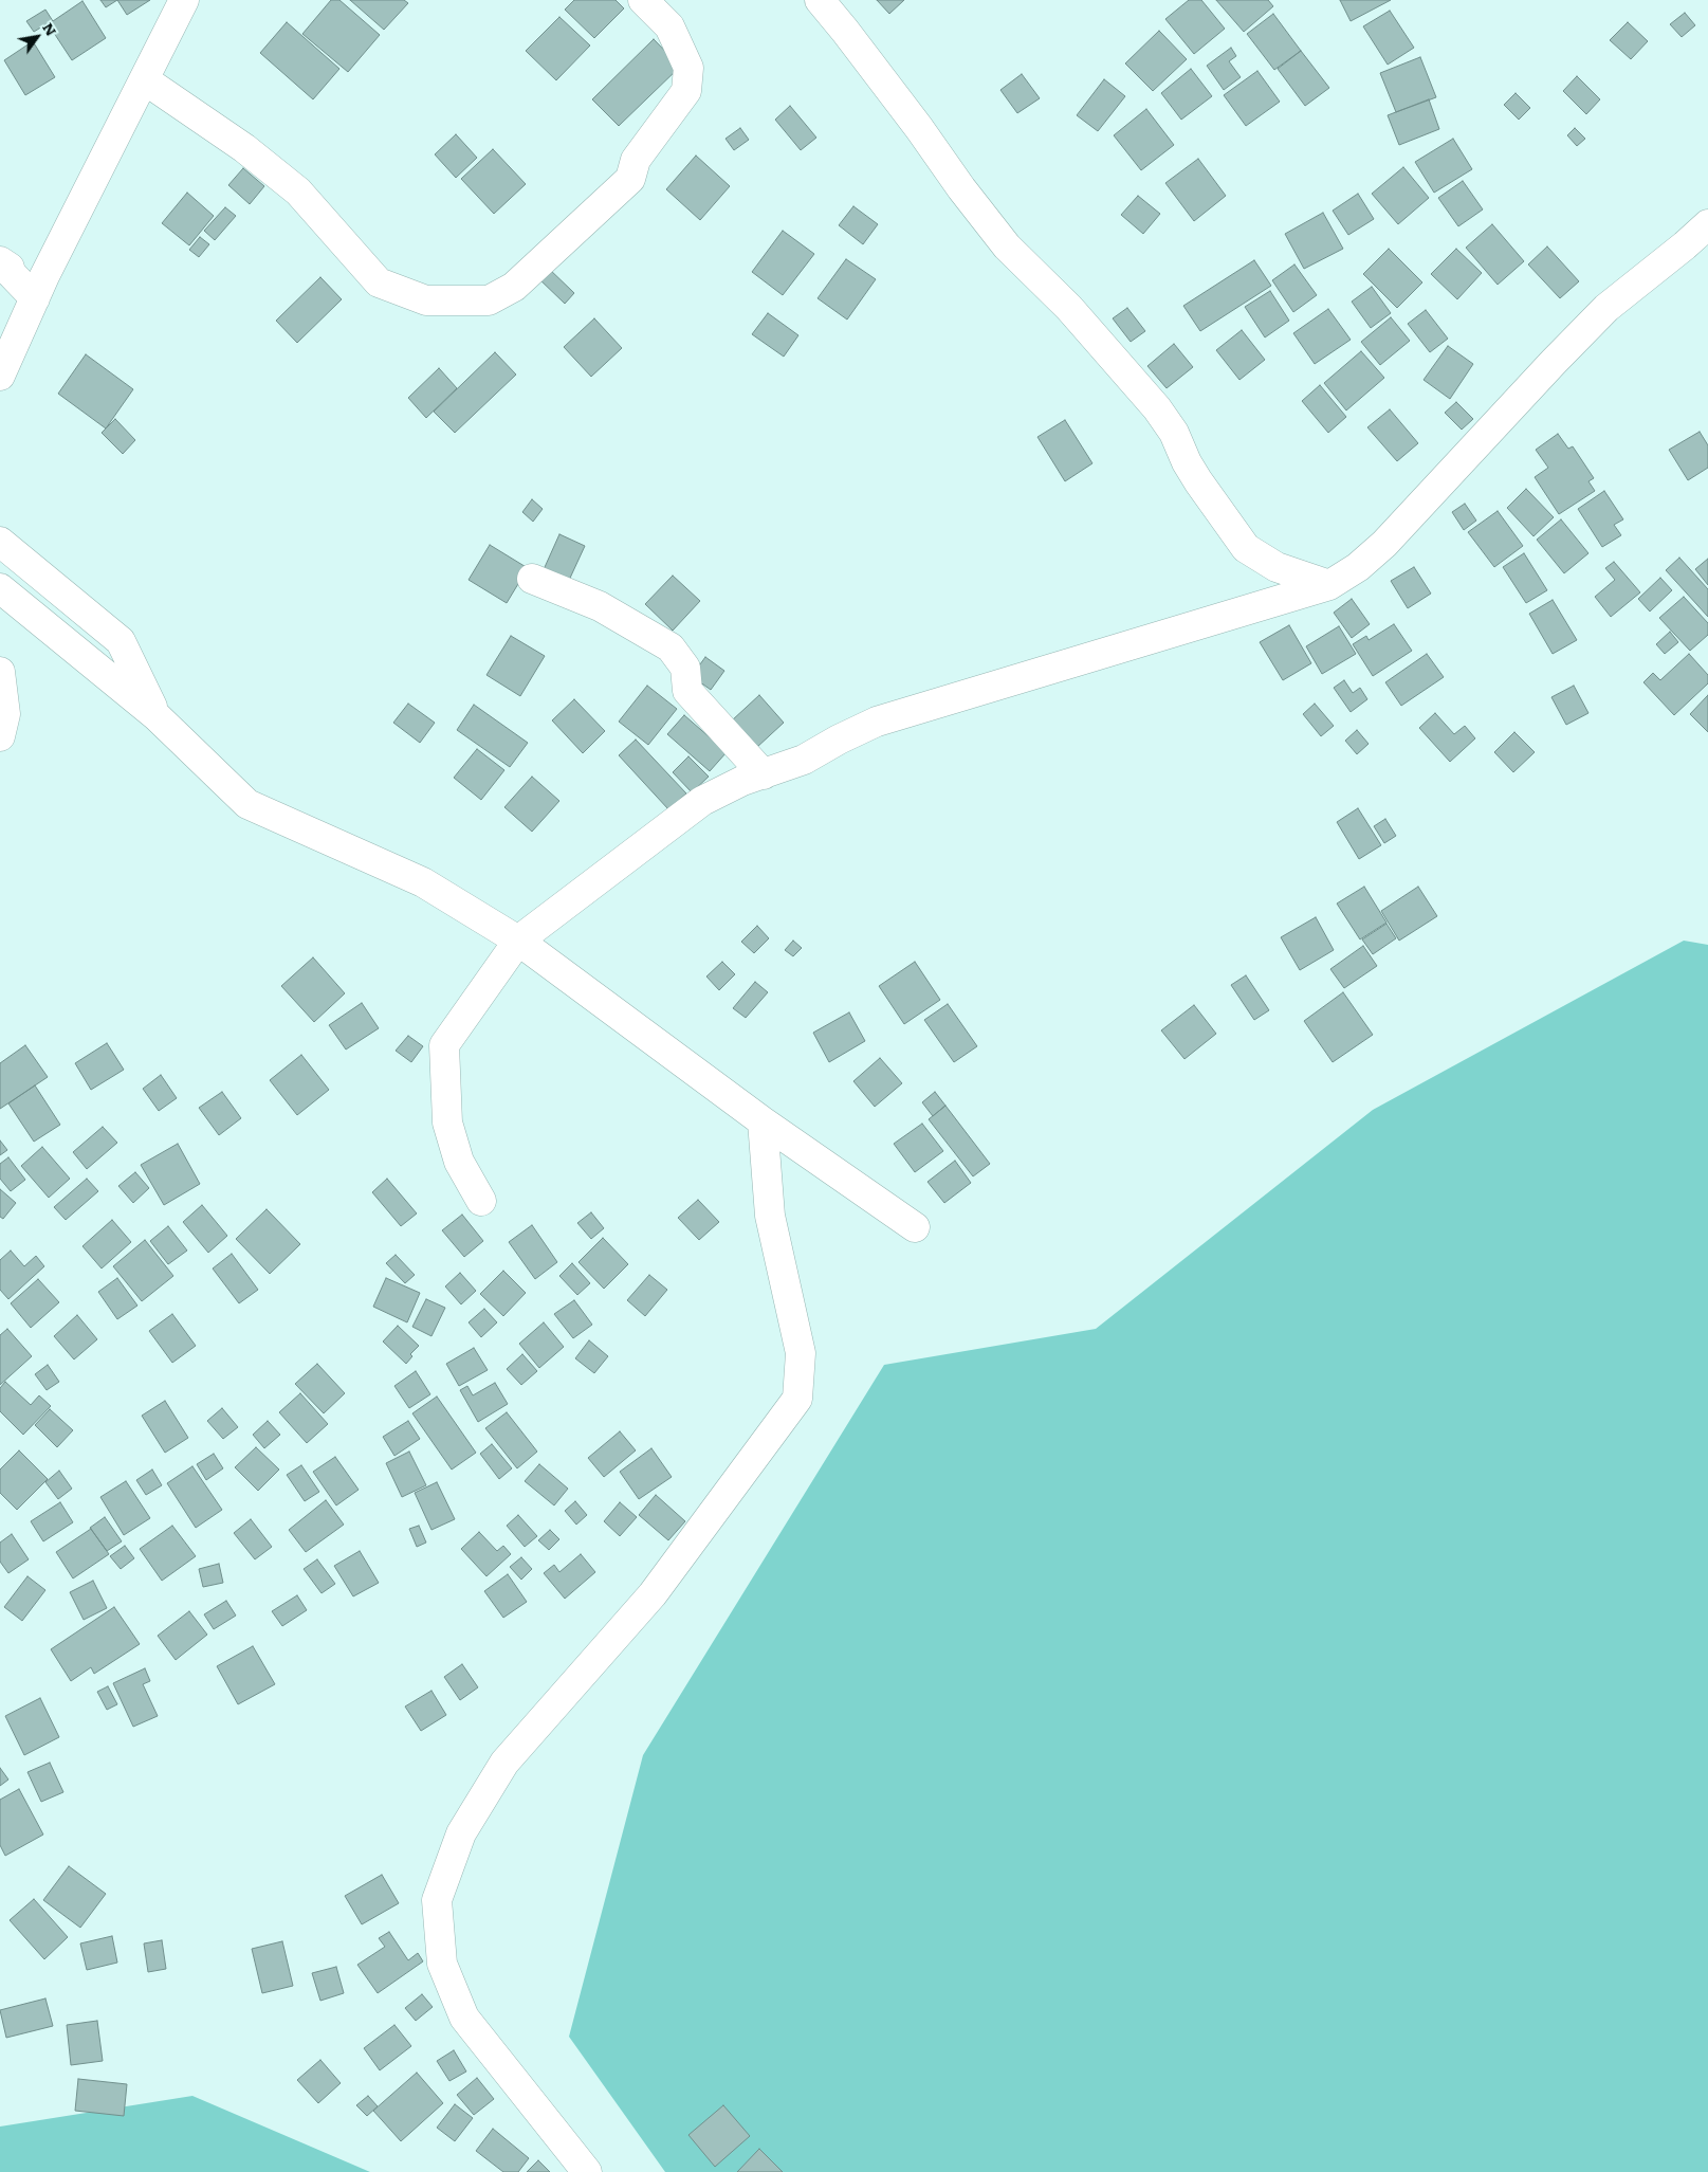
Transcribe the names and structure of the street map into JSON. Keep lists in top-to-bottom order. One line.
{"north":"top right"}
